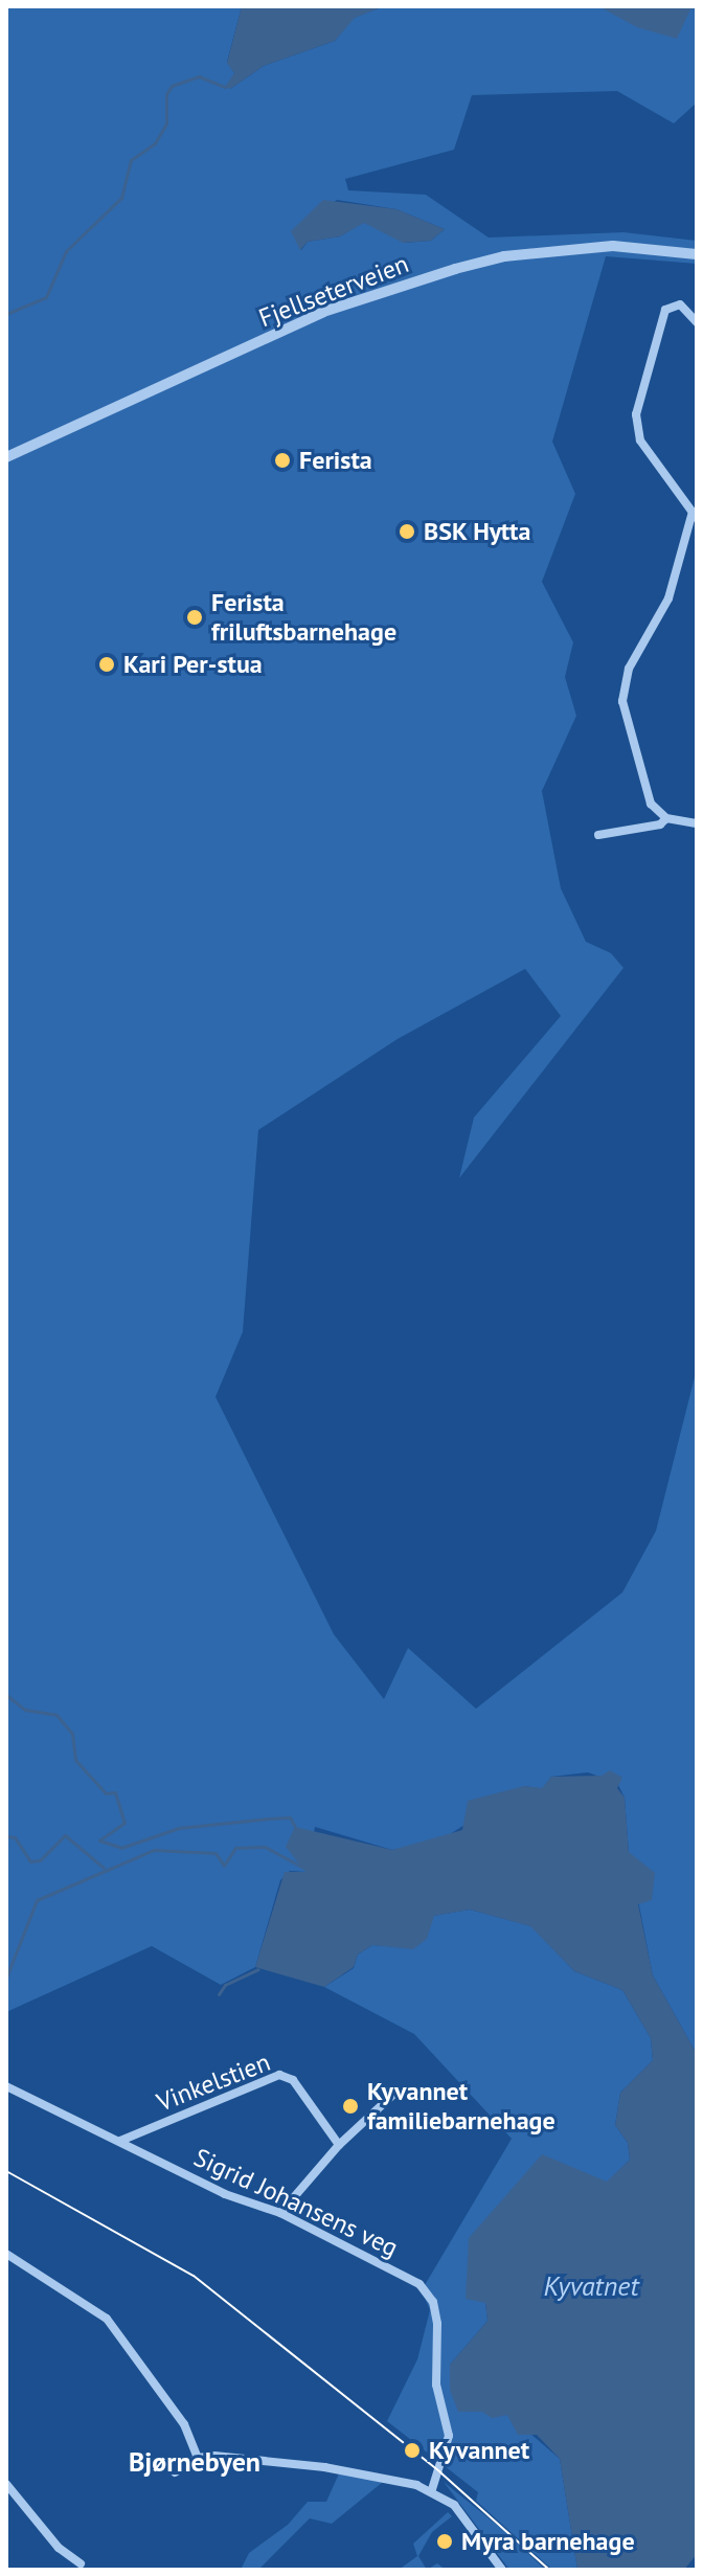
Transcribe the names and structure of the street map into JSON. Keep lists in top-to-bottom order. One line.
{"streets":{"street":["Fjellseterveien","Vinkelstien","Sigrid Johansens veg"]},"crossings":[["Vinkelstien","Sigrid Johansens veg"]],"districts":["Bjørnebyen"],"water":["Kyvatnet"],"places":["Ferista","BSK Hytta","Ferista friluftsbarnehage","Kari Per-stua","Kyvannet familiebarnehage","Kyvannet","Myra barnehage"]}
